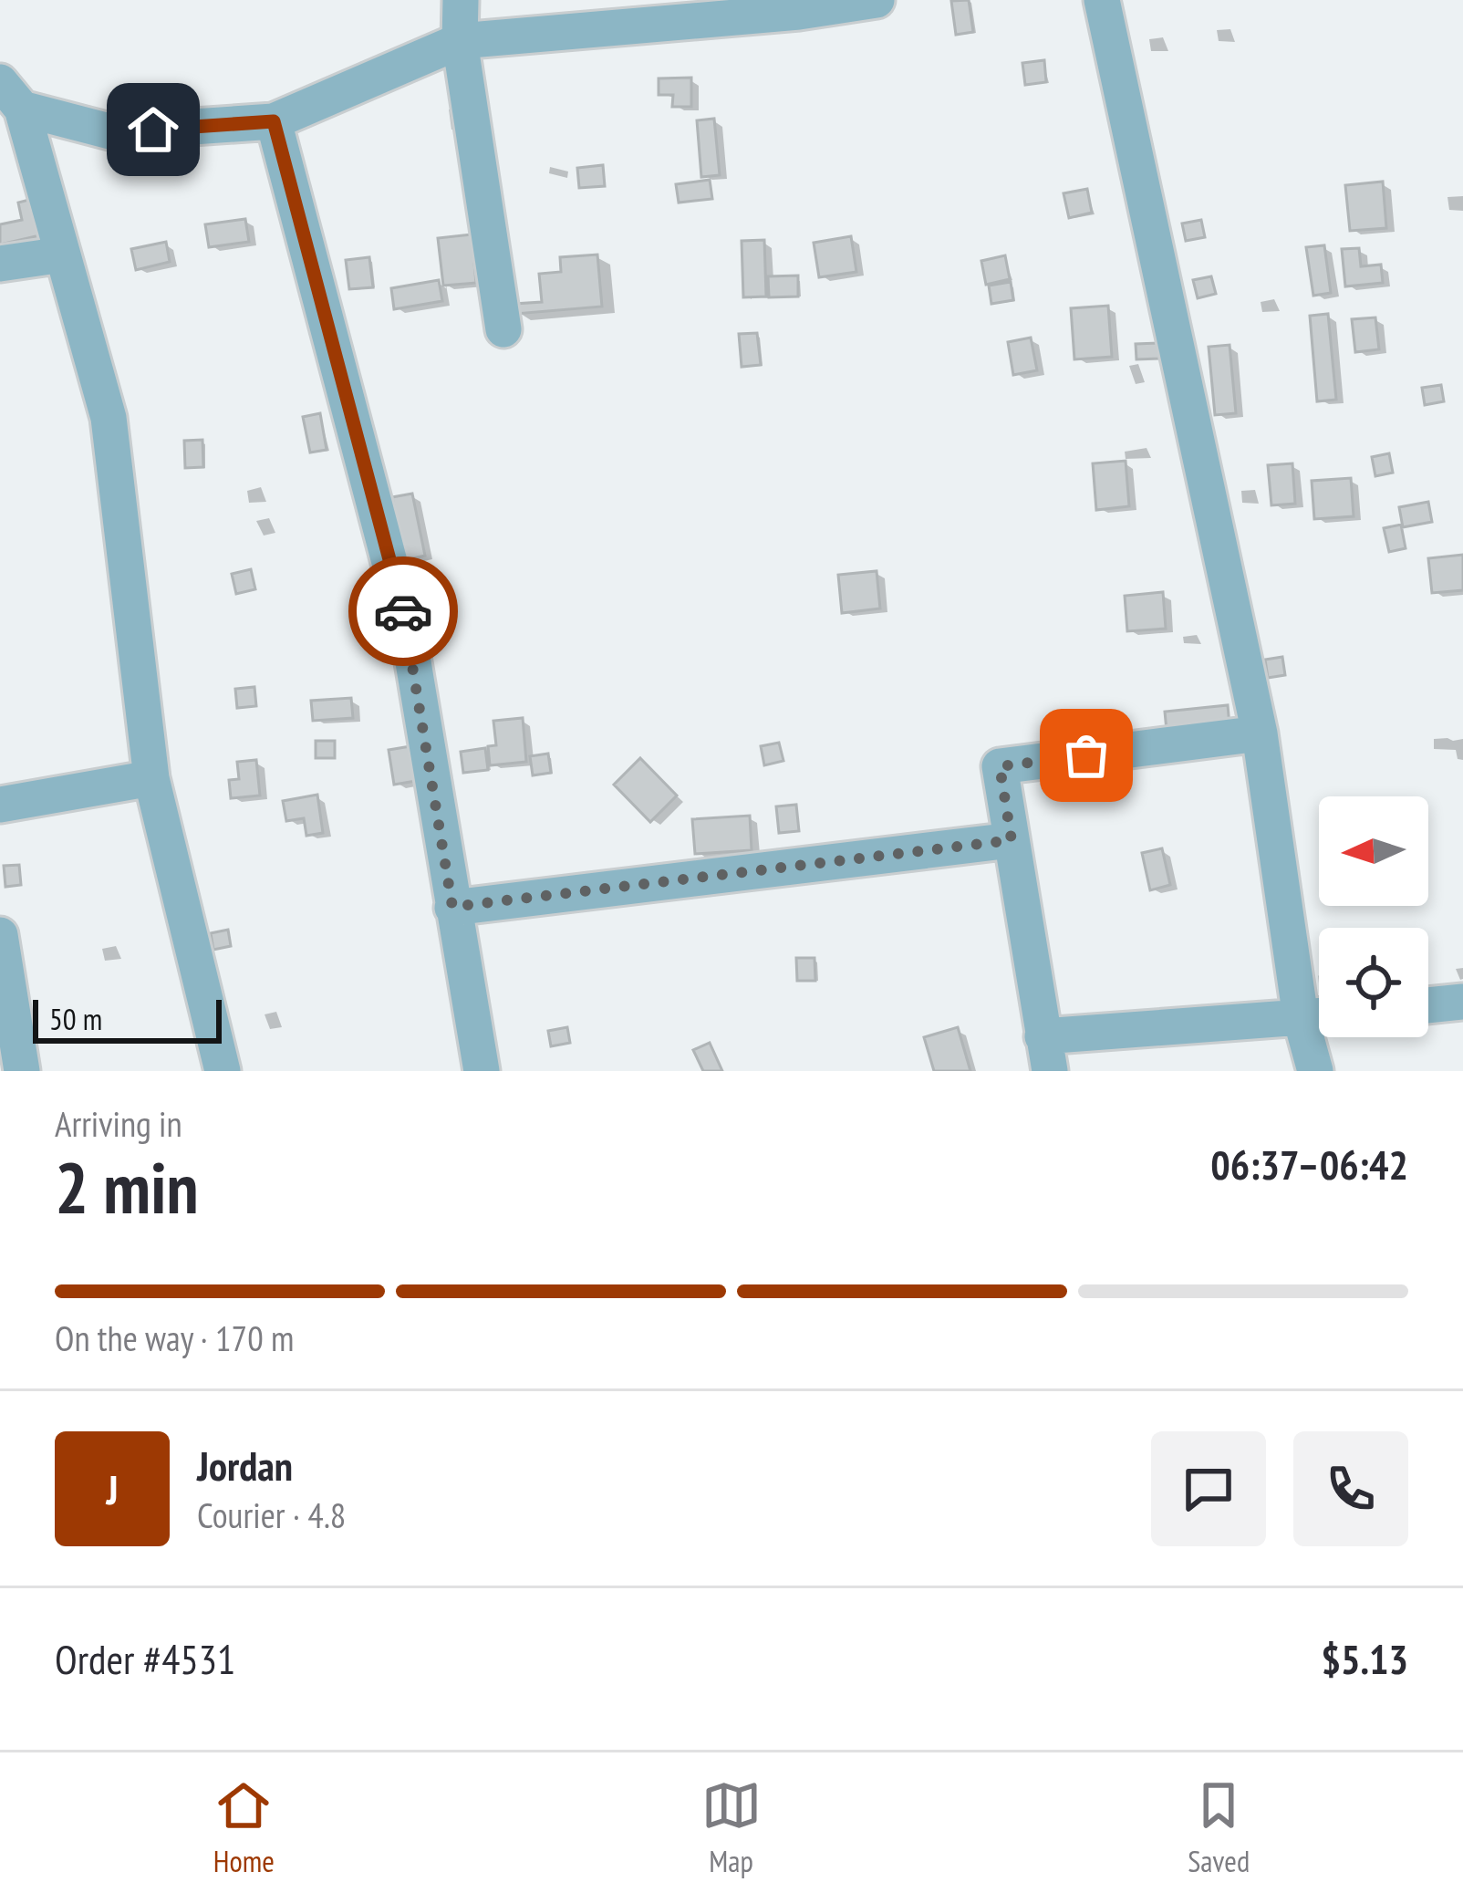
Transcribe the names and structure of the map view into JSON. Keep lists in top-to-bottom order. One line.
{"scale_bar":"50 m","north":"left","page":{"scale":"50 m","heading":["2 min","Arriving in","06:37–06:42"],"panel":["Jordan","Courier · 4.8","Order #4531","$5.13"],"bar":"On the way · 170 m","round":"J","tabs":["Home","Map","Saved"]}}
